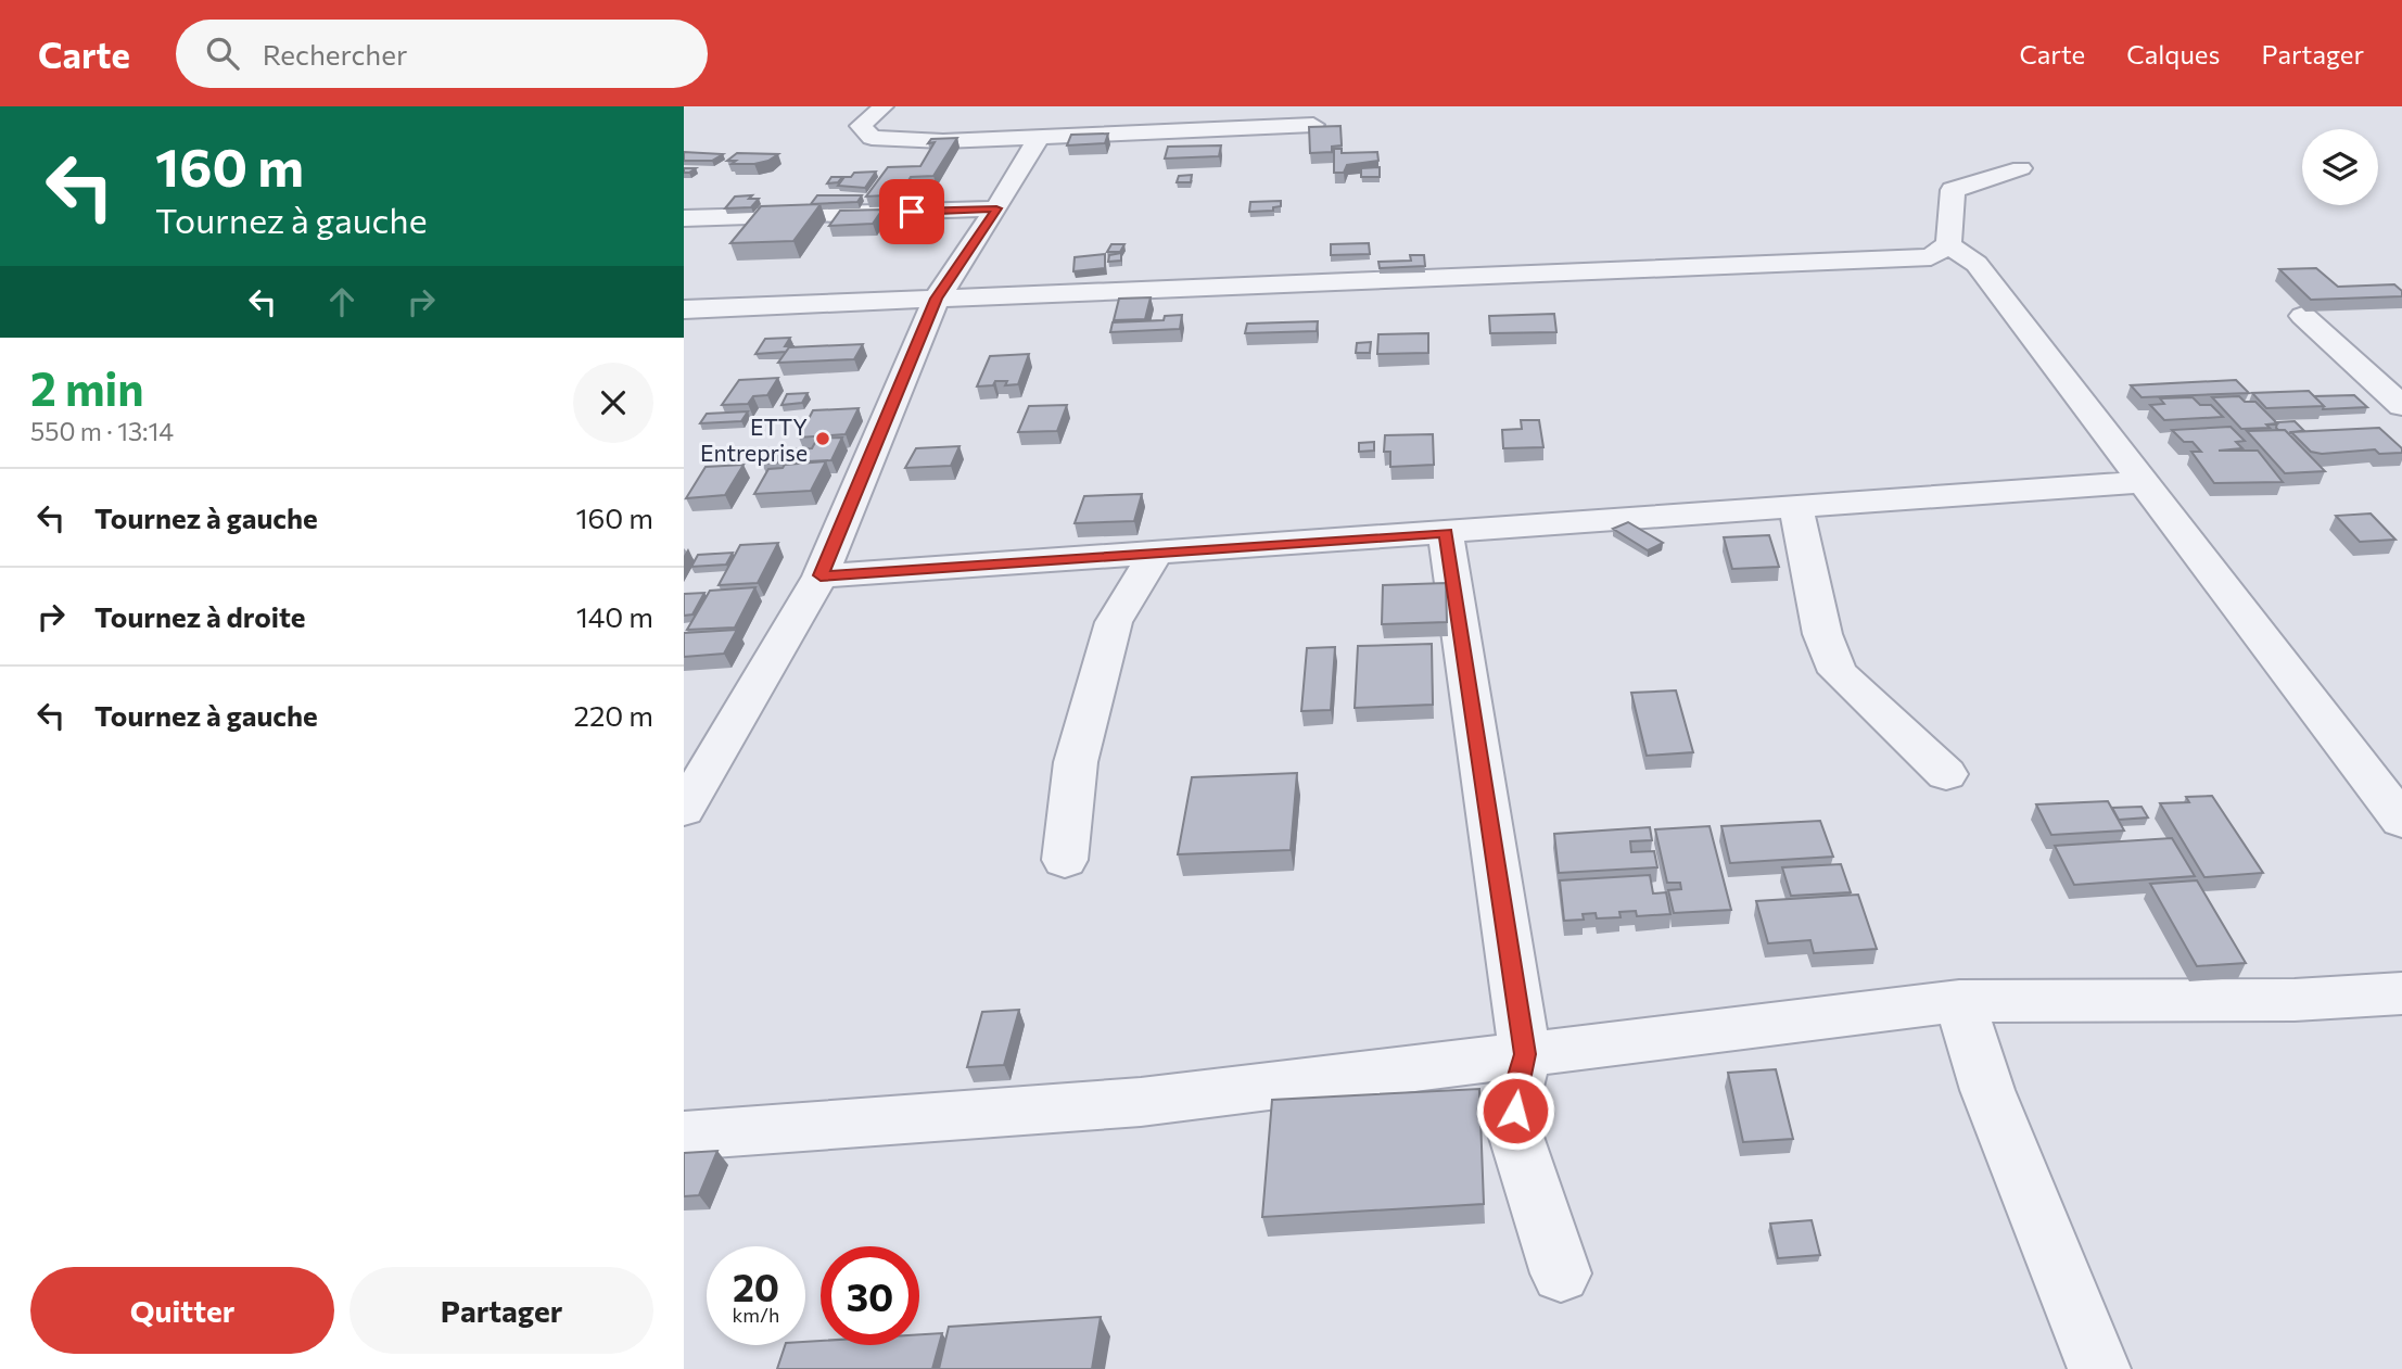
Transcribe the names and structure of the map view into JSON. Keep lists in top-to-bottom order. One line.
{"places":["ETTY Entreprise"],"page":{"header":"Carte","search":"Rechercher","nav":["Carte","Calques","Partager"],"turn":["160 m","Tournez à gauche"],"heading":["2 min","550 m · 13:14"],"list":[{"name":"Tournez à gauche","value":"160 m"},{"name":"Tournez à droite","value":"140 m"},{"name":"Tournez à gauche","value":"220 m"}],"speed":"20 km/h","limit":"30","buttons":["Quitter","Partager"]}}
